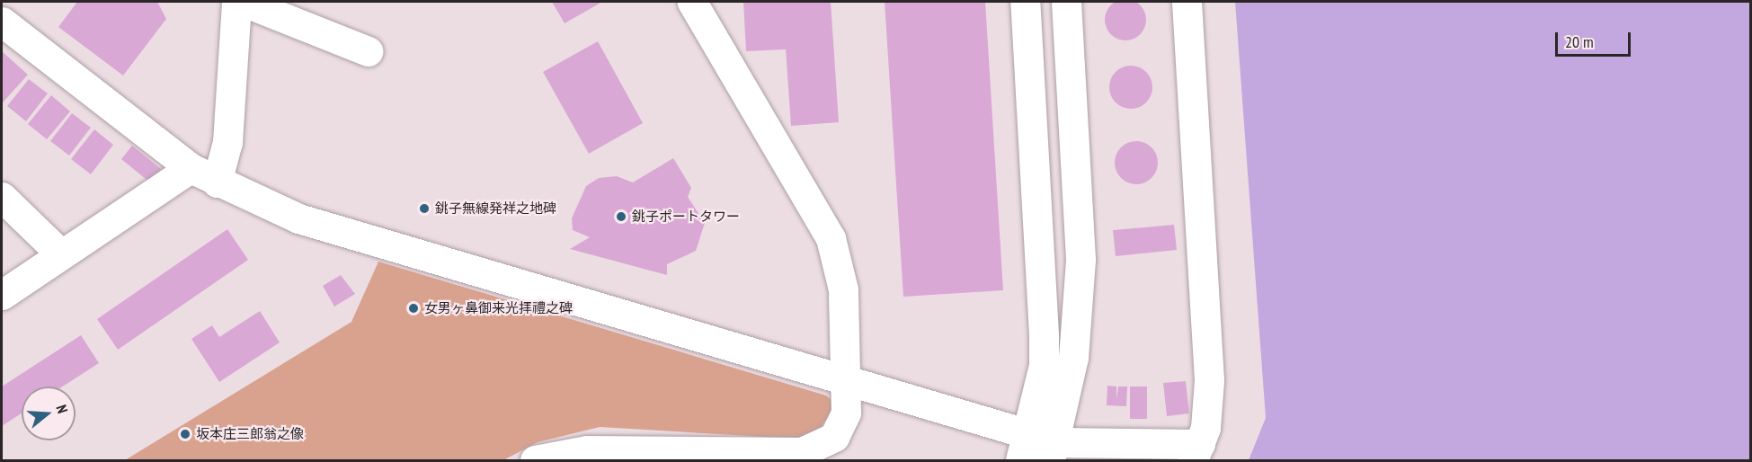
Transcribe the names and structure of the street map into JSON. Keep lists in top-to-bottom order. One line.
{"places":["銚子無線発祥之地碑","銚子ポートタワー","女男ヶ鼻御来光拝禮之碑","坂本庄三郎翁之像"],"scale_bar":"20 m","north":"right"}
